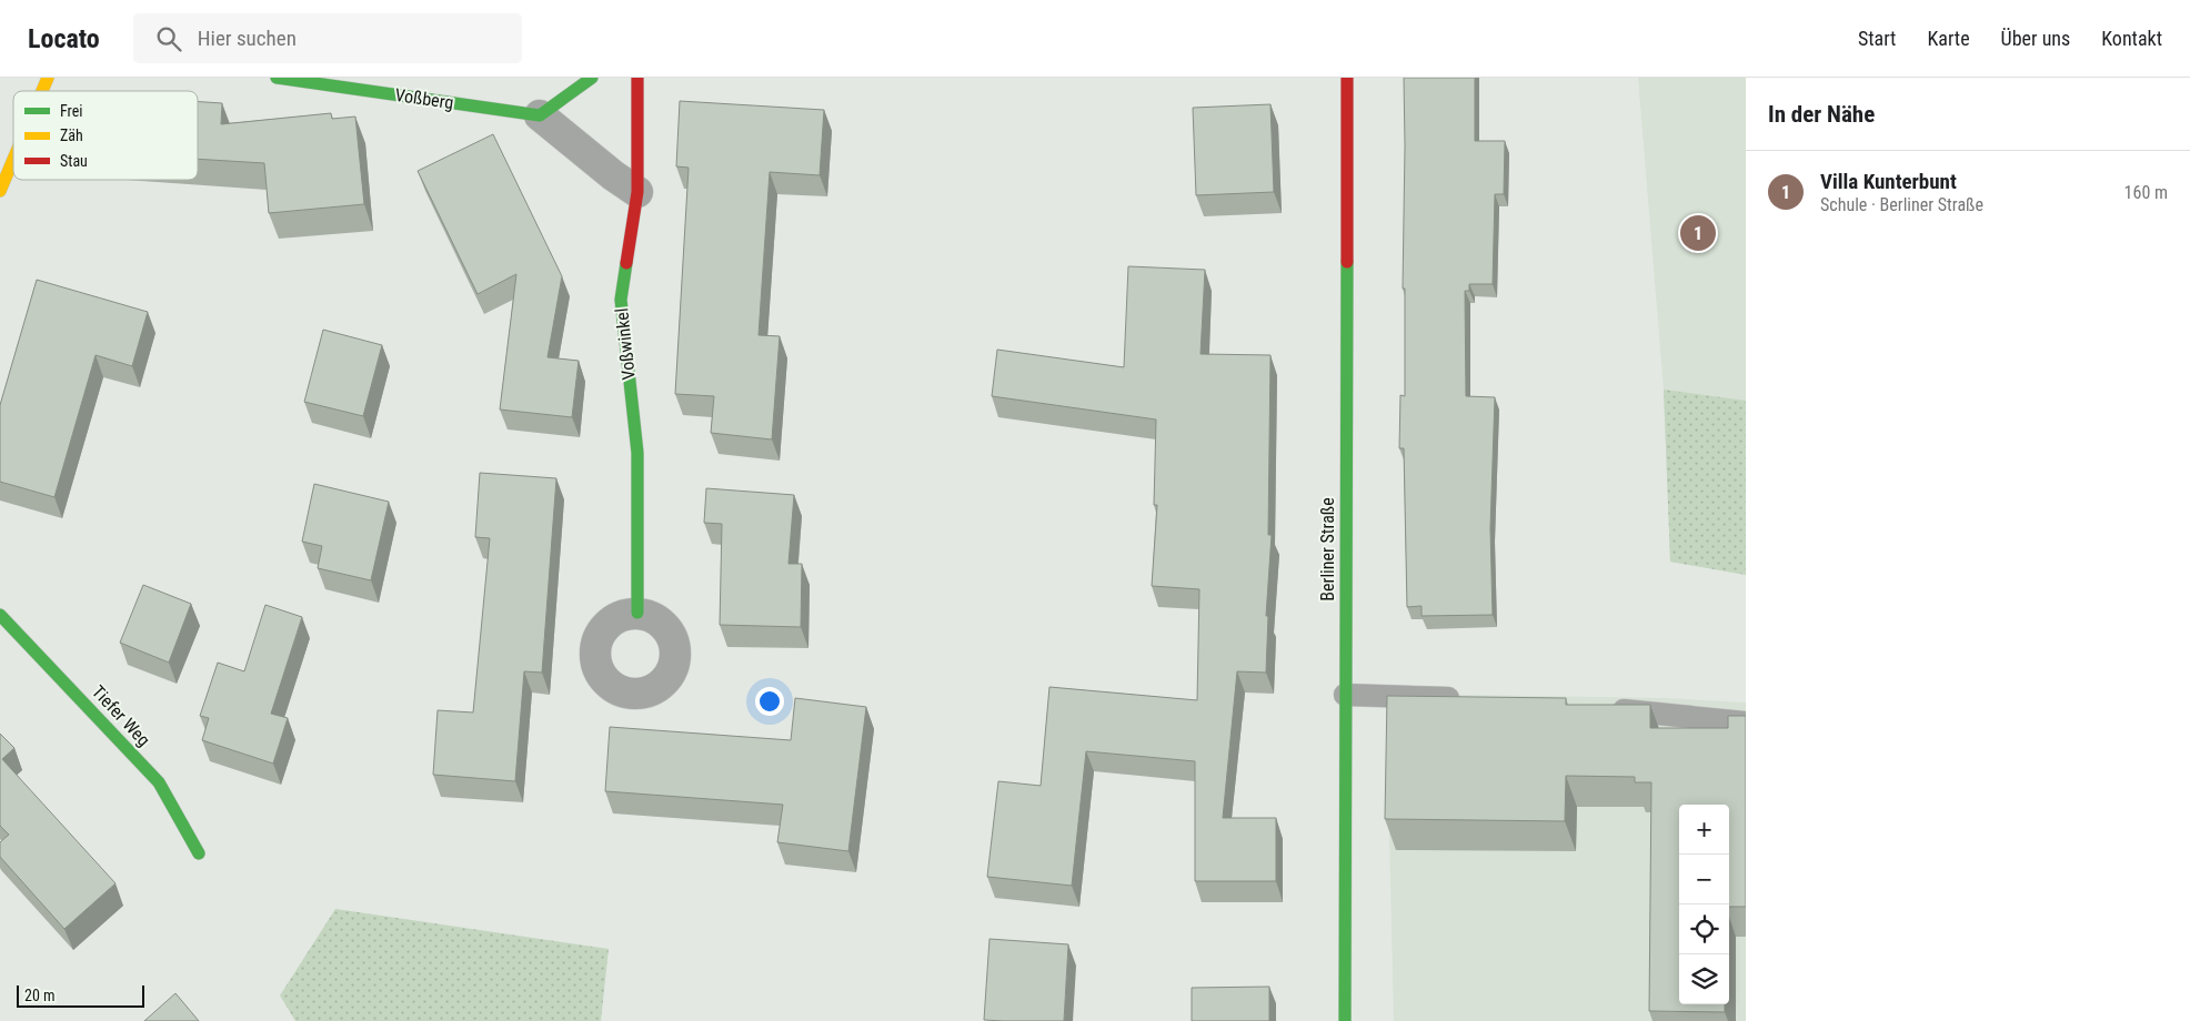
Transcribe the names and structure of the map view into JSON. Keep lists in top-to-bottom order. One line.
{"streets":{"street":["Voßberg","Voßwinkel","Berliner Straße","Tiefer Weg"]},"legend":["Frei","Zäh","Stau"],"scale_bar":"20 m","page":{"header":"Locato","search":"Hier suchen","nav":["Start","Karte","Über uns","Kontakt"],"heading":"In der Nähe","list":[{"mark":"1","name":"Villa Kunterbunt","note":"Schule · Berliner Straße","value":"160 m"}],"pins":"1","map_buttons":["+","−"],"scale":"20 m"}}
